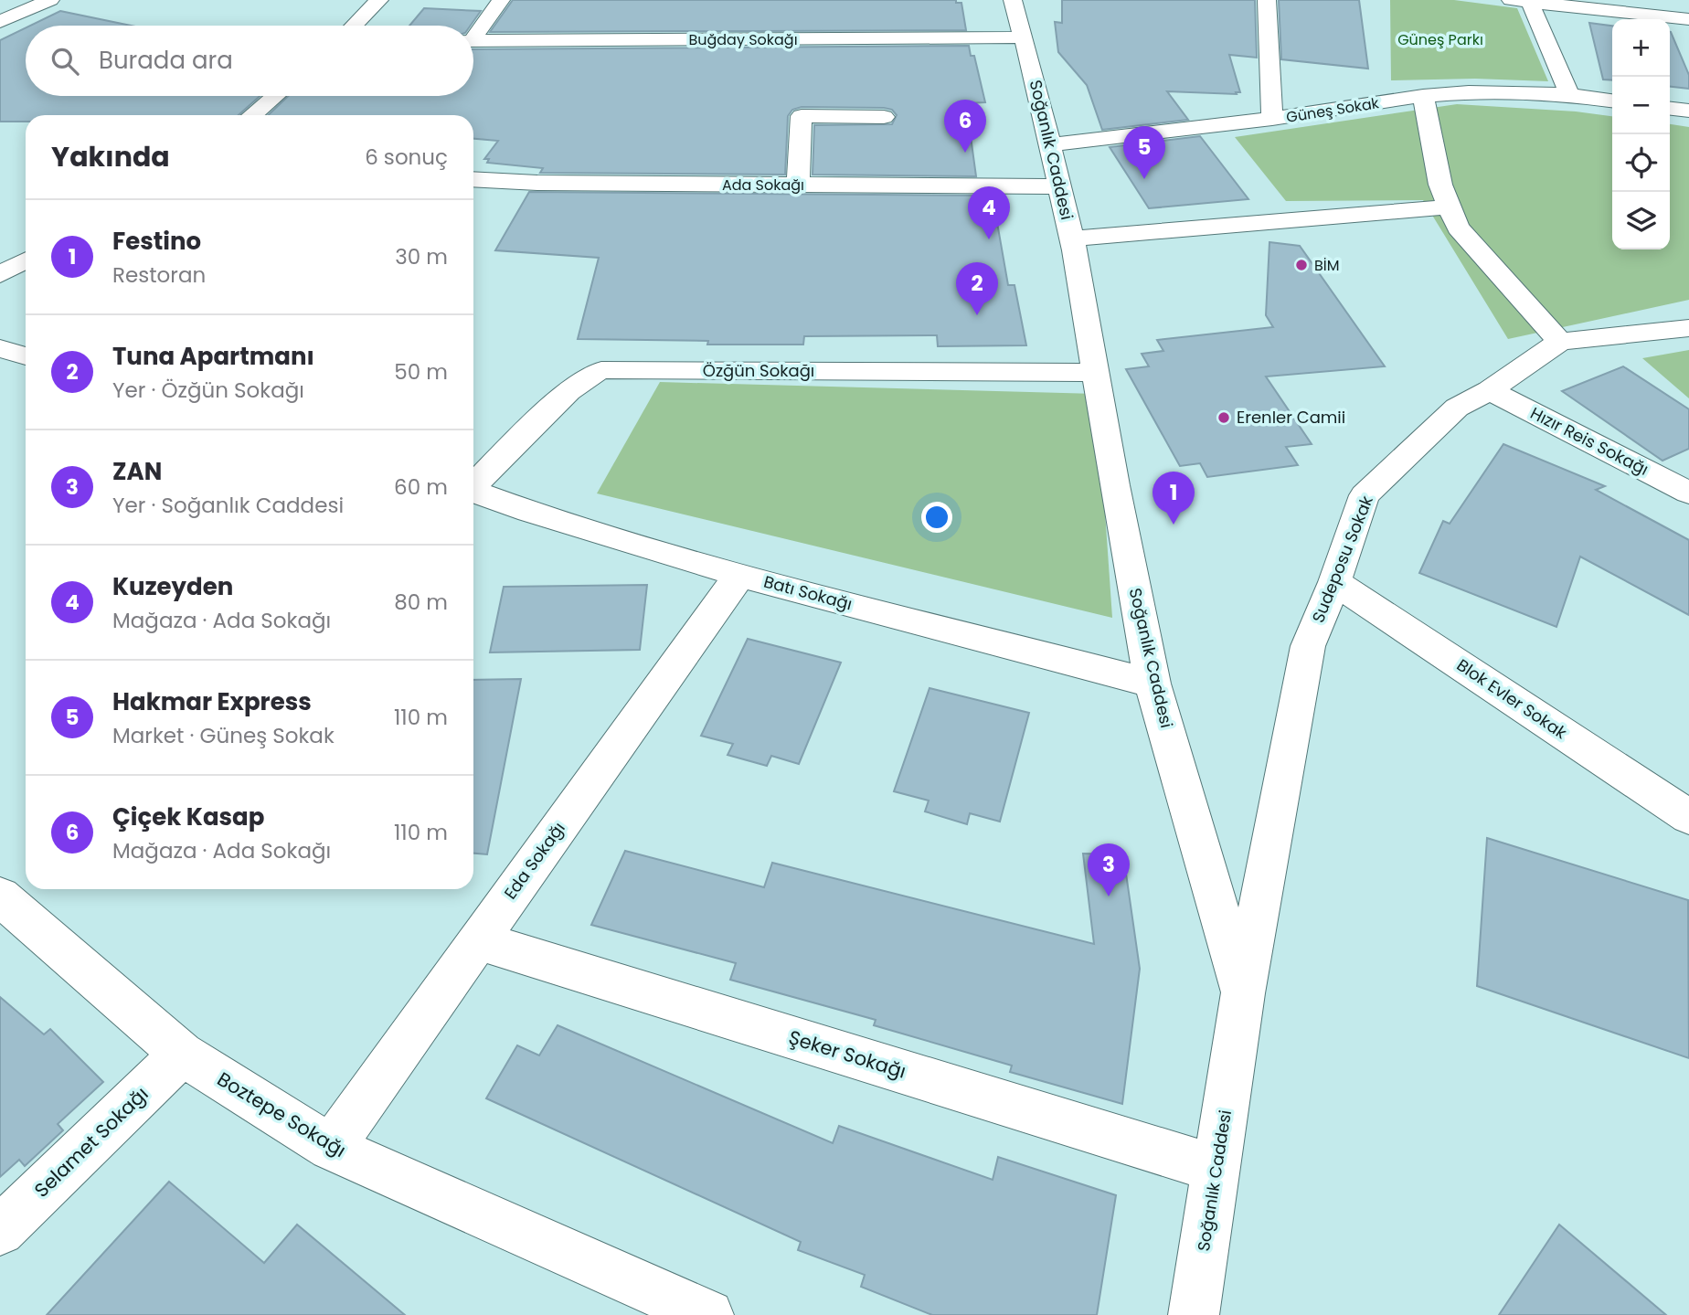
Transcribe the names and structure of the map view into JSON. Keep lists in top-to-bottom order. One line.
{"streets":{"street":["Buğday Sokağı","Güneş Sokak","Soğanlık Caddesi","Ada Sokağı","Özğün Sokağı","Hızır Reis Sokağı","Sudeposu Sokak","Batı Sokağı","Blok Evler Sokak","Eda Sokağı","Şeker Sokağı","Boztepe Sokağı","Selamet Sokağı"]},"crossings":[["Buğday Sokağı","Soğanlık Caddesi"],["Güneş Sokak","Soğanlık Caddesi"],["Soğanlık Caddesi","Ada Sokağı"],["Soğanlık Caddesi","Özğün Sokağı"],["Soğanlık Caddesi","Sudeposu Sokak"],["Soğanlık Caddesi","Batı Sokağı"],["Soğanlık Caddesi","Şeker Sokağı"],["Hızır Reis Sokağı","Sudeposu Sokak"],["Sudeposu Sokak","Blok Evler Sokak"],["Batı Sokağı","Eda Sokağı"],["Eda Sokağı","Şeker Sokağı"],["Eda Sokağı","Boztepe Sokağı"],["Boztepe Sokağı","Selamet Sokağı"]],"parks":["Güneş Parkı"],"places":["BİM","Erenler Camii"],"page":{"map_buttons":["+","−"],"search":"Burada ara","pins":["6","5","4","2","1","3"],"heading":["Yakında","6 sonuç"],"list":[{"mark":"1","name":"Festino","note":"Restoran","value":"30 m"},{"mark":"2","name":"Tuna Apartmanı","note":"Yer · Özğün Sokağı","value":"50 m"},{"mark":"3","name":"ZAN","note":"Yer · Soğanlık Caddesi","value":"60 m"},{"mark":"4","name":"Kuzeyden","note":"Mağaza · Ada Sokağı","value":"80 m"},{"mark":"5","name":"Hakmar Express","note":"Market · Güneş Sokak","value":"110 m"},{"mark":"6","name":"Çiçek Kasap","note":"Mağaza · Ada Sokağı","value":"110 m"}]}}
